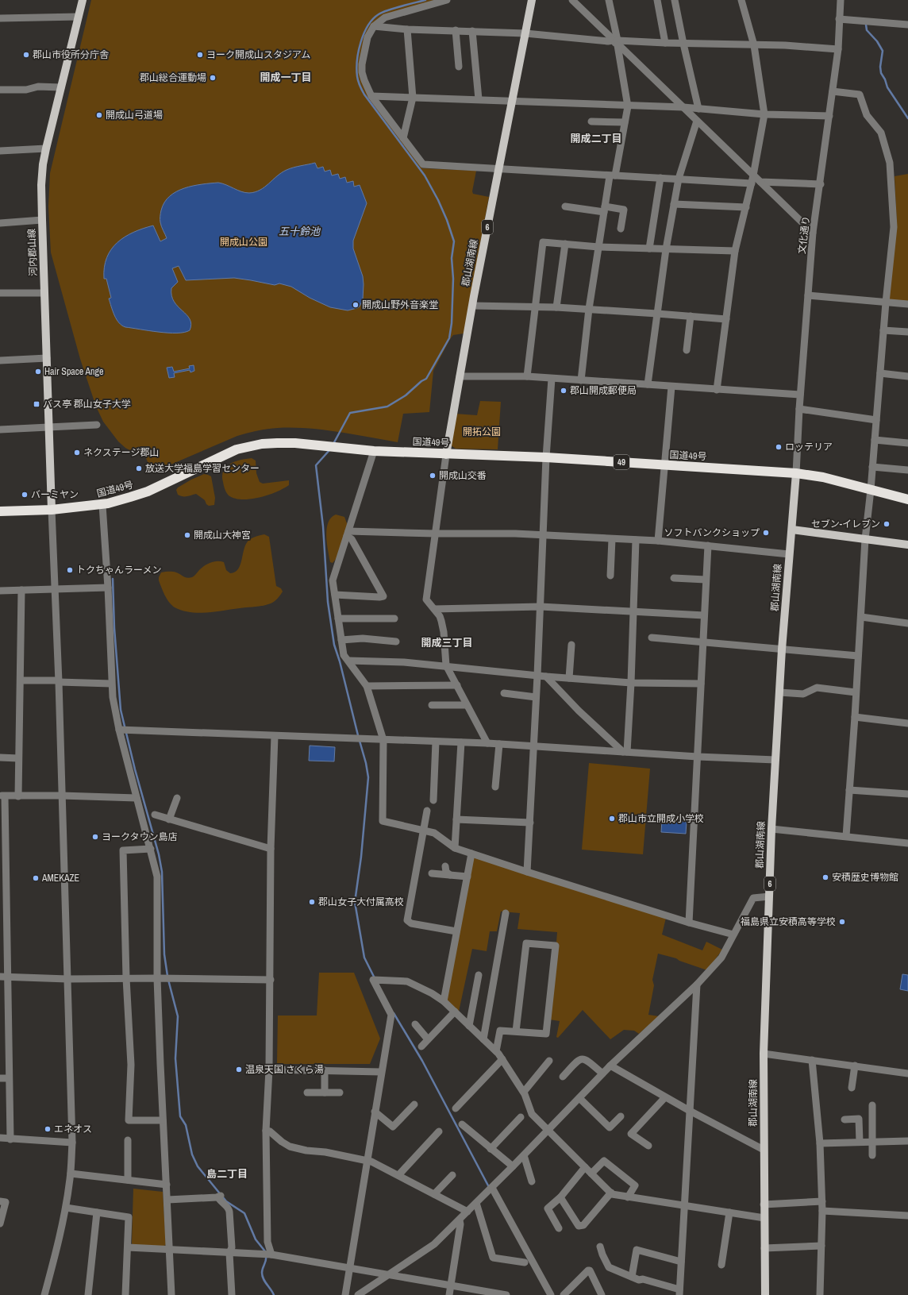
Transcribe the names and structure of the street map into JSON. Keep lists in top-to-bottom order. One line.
{"streets":{"highway":["国道49号","49"],"main road":["6","河内郡山線","郡山湖南線"],"street":["文化通り"]},"crossings":[["文化通り","郡山湖南線"],["文化通り","国道49号"],["河内郡山線","国道49号"],["郡山湖南線","国道49号"]],"districts":["開成一丁目","開成二丁目","開成三丁目","島二丁目"],"water":["五十鈴池"],"parks":["開成山公園","開拓公園"],"places":{"other":["郡山市役所分庁舎","ヨーク開成山スタジアム","郡山総合運動場","開成山弓道場","開成山野外音楽堂","Hair Space Ange","郡山開成郵便局","ロッテリア","ネクステージ郡山","放送大学福島学習センター","開成山交番","バーミヤン","セブン-イレブン","ソフトバンクショップ","開成山大神宮","トクちゃんラーメン","郡山市立開成小学校","ヨークタウン島店","安積歴史博物館","AMEKAZE","郡山女子大付属高校","福島県立安積高等学校","温泉天国 さくら湯","エネオス"],"transit":["バス亭 郡山女子大学"]}}
